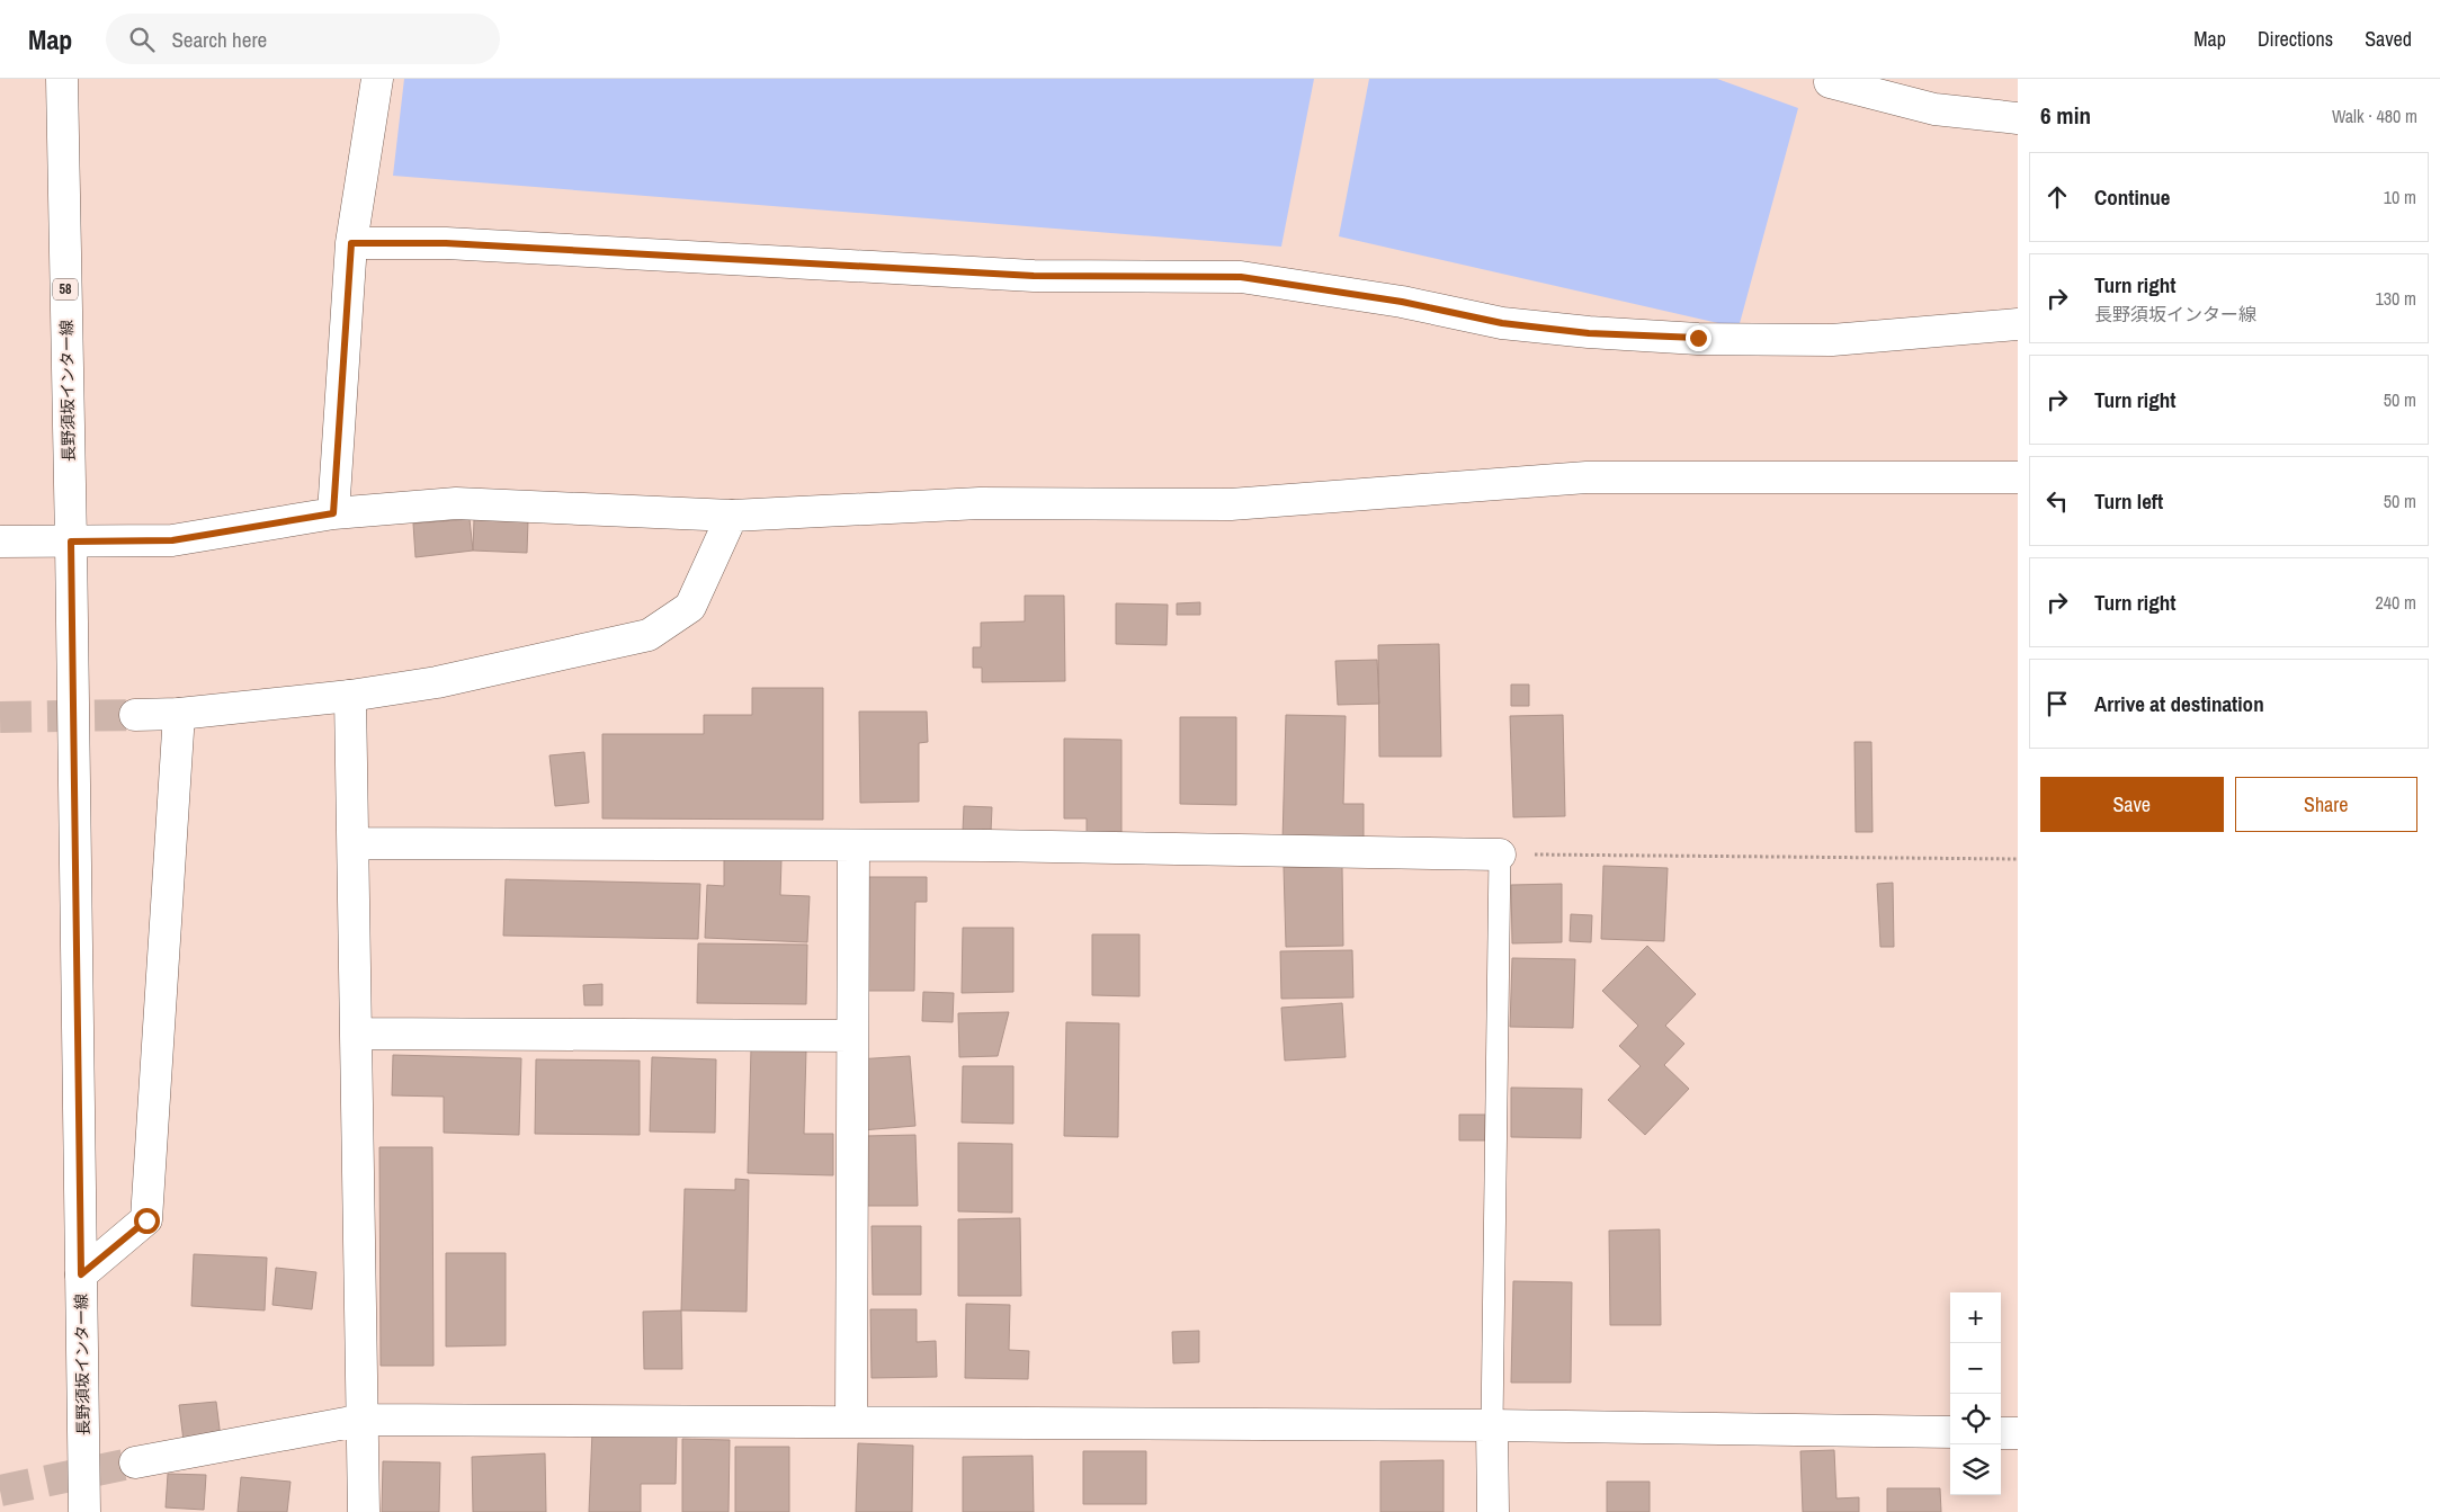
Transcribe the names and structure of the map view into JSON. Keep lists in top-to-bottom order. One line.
{"streets":{"street":["58","長野須坂インター線"]},"page":{"header":"Map","search":"Search here","nav":["Map","Directions","Saved"],"heading":["6 min","Walk · 480 m"],"list":[["Continue","10 m"],["Turn right","長野須坂インター線","130 m"],["Turn right","50 m"],["Turn left","50 m"],["Turn right","240 m"],"Arrive at destination"],"buttons":["Save","Share"],"map_buttons":["+","−"]}}
